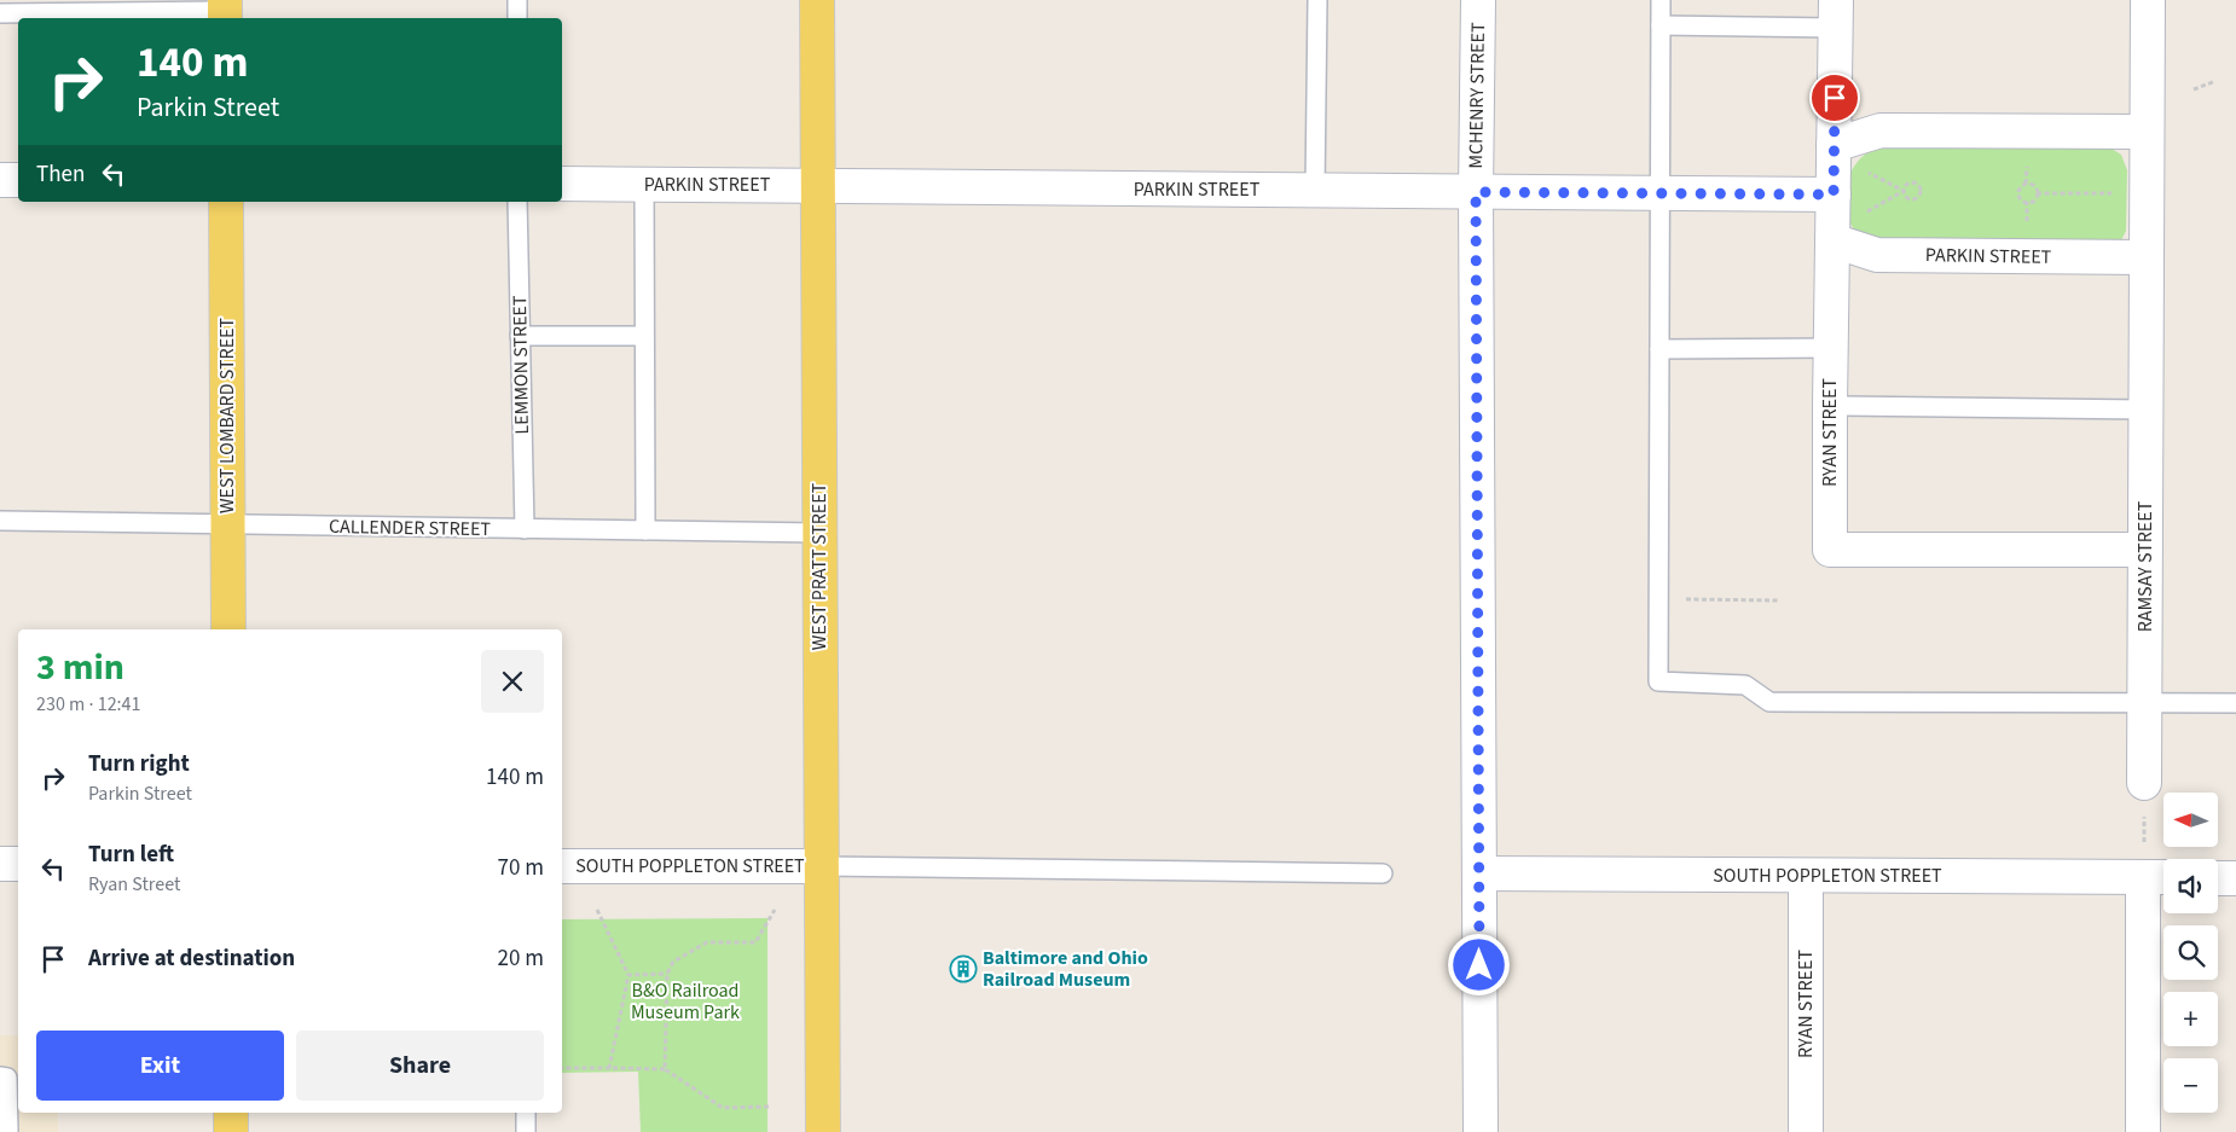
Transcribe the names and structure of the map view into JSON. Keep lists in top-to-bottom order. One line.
{"streets":{"main road":["WEST LOMBARD STREET","WEST PRATT STREET"],"street":["MCHENRY STREET","PARKIN STREET","RYAN STREET","RAMSAY STREET","SOUTH POPPLETON STREET"],"lane":["LEMMON STREET","CALLENDER STREET"]},"crossings":[["MCHENRY STREET","PARKIN STREET"],["MCHENRY STREET","SOUTH POPPLETON STREET"],["PARKIN STREET","RYAN STREET"],["PARKIN STREET","WEST PRATT STREET"],["PARKIN STREET","RAMSAY STREET"],["LEMMON STREET","CALLENDER STREET"],["WEST LOMBARD STREET","CALLENDER STREET"],["RYAN STREET","RAMSAY STREET"],["RYAN STREET","SOUTH POPPLETON STREET"],["CALLENDER STREET","WEST PRATT STREET"],["WEST PRATT STREET","SOUTH POPPLETON STREET"]],"parks":["B&O Railroad Museum Park"],"places":{"building":["Baltimore and Ohio Railroad Museum"]},"north":"left","page":{"turn":["140 m","Parkin Street"],"then":"Then","heading":["3 min","230 m · 12:41"],"list":[{"name":"Turn right","note":"Parkin Street","value":"140 m"},{"name":"Turn left","note":"Ryan Street","value":"70 m"},{"name":"Arrive at destination","value":"20 m"}],"map_buttons":["+","−"],"buttons":["Exit","Share"]}}
